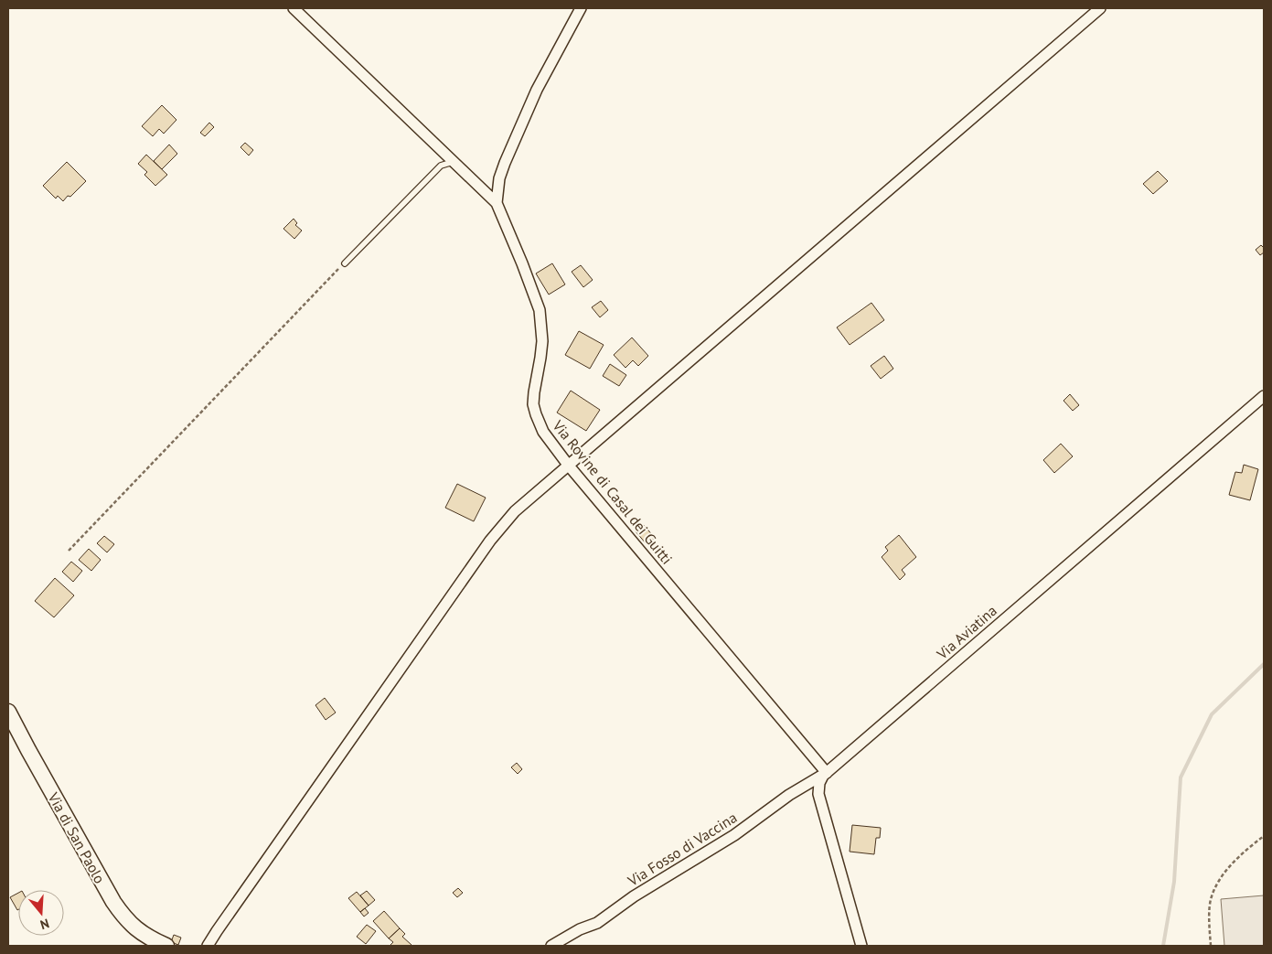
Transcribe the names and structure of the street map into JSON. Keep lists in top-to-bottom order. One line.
{"streets":{"street":["Via Rovine di Casal dei Guitti","Via Aviatina","Via di San Paolo","Via Fosso di Vaccina"]},"crossings":[["Via Rovine di Casal dei Guitti","Via Aviatina"],["Via Rovine di Casal dei Guitti","Via Fosso di Vaccina"],["Via Aviatina","Via Fosso di Vaccina"]],"north":"bottom"}
